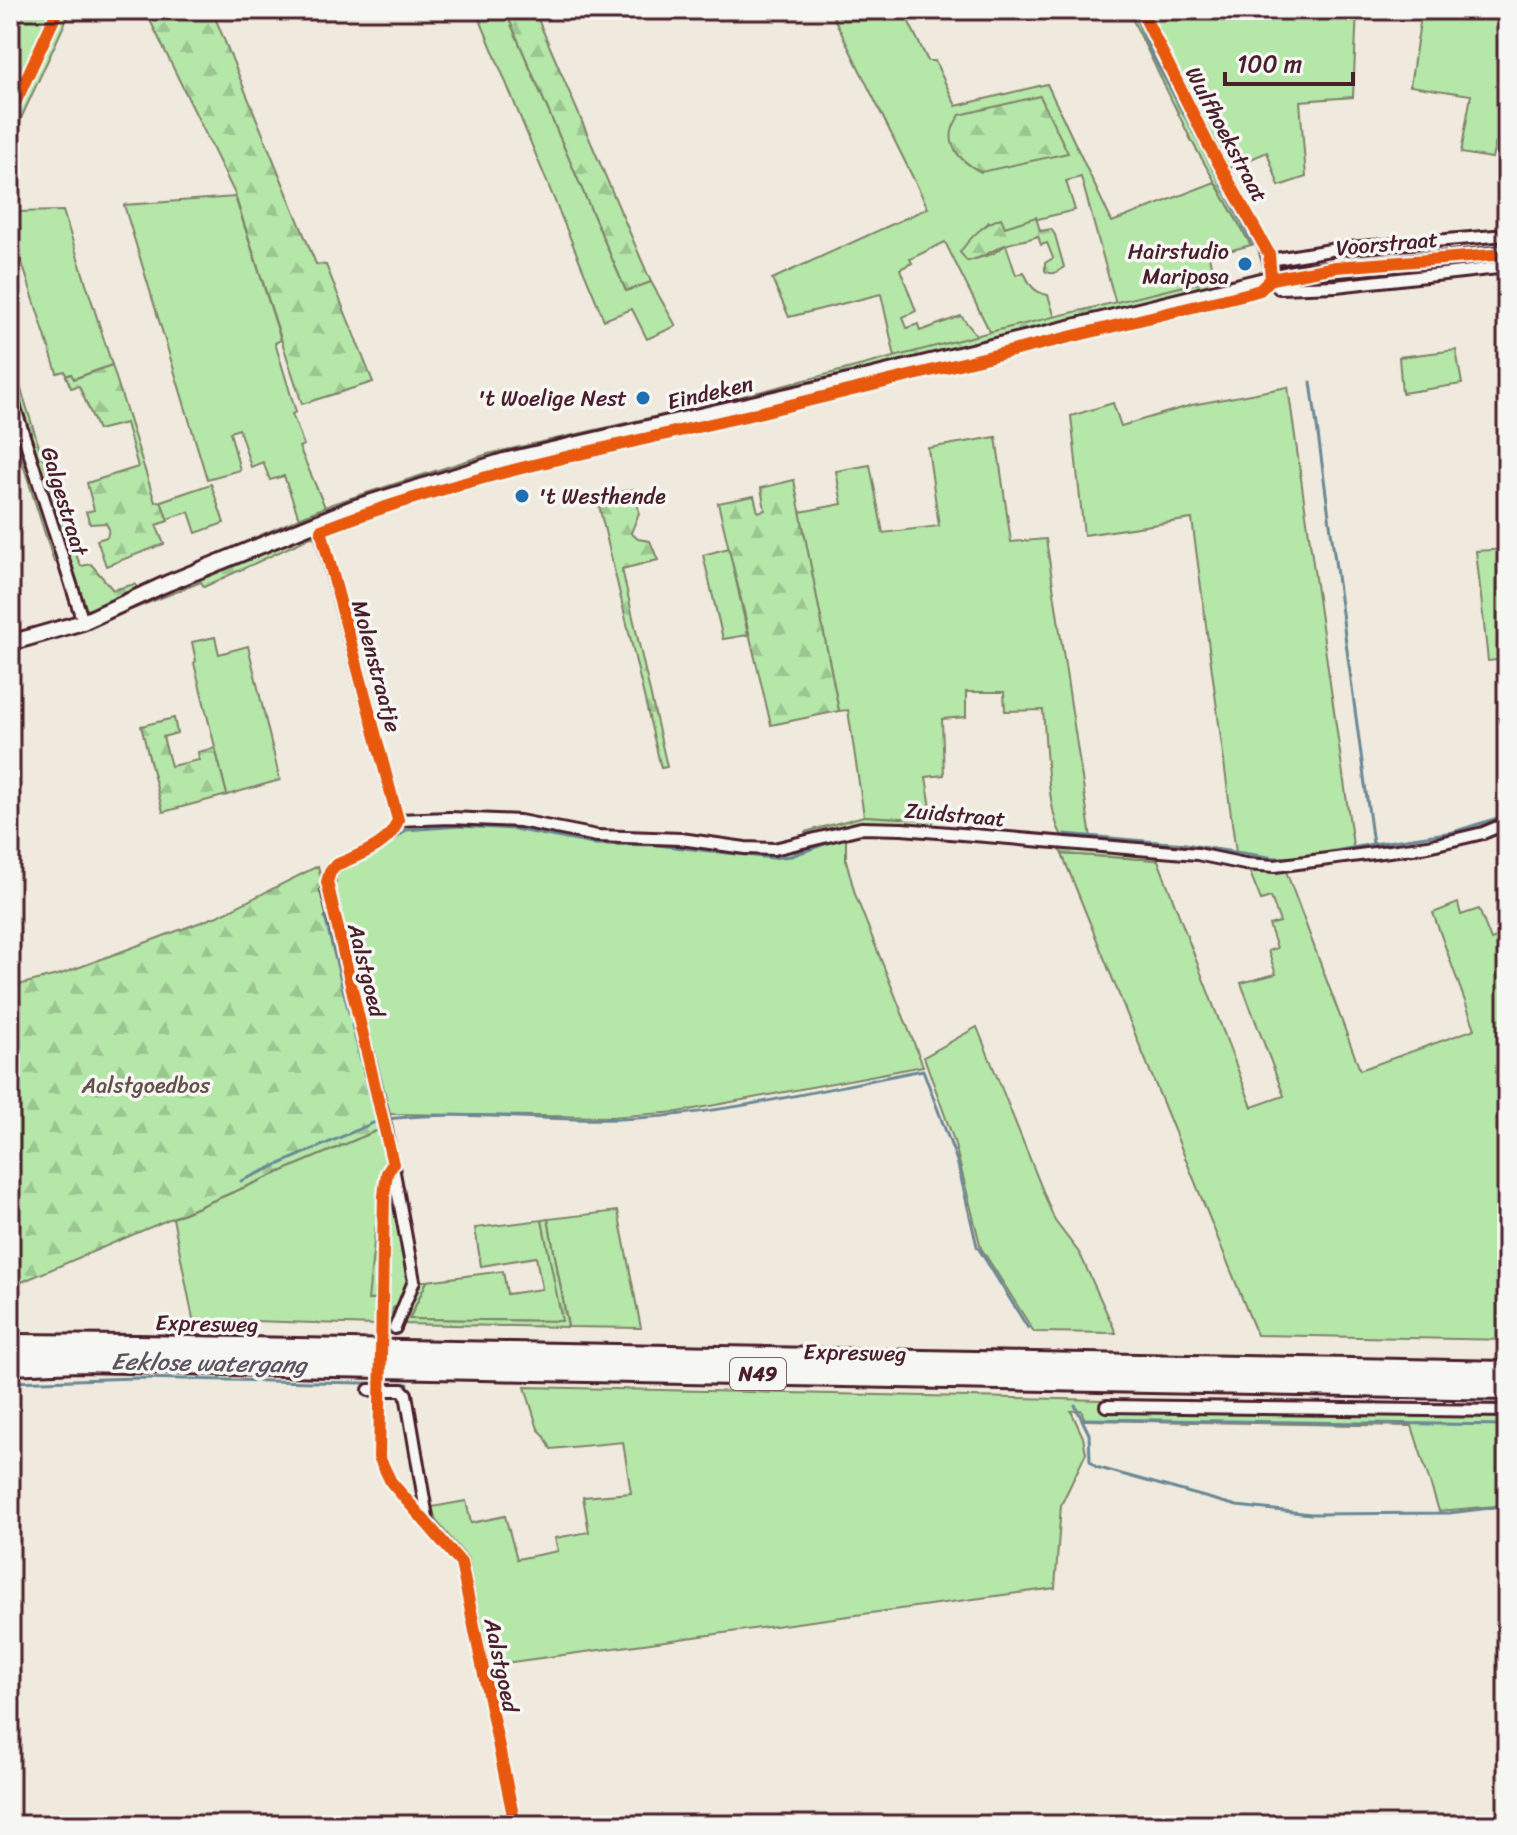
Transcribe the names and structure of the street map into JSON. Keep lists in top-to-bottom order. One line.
{"streets":{"highway":["Expresweg","N49"],"street":["Wulfhoekstraat","Voorstraat","Eindeken","Galgestraat","Molenstraatje","Zuidstraat","Aalstgoed"]},"crossings":[["Wulfhoekstraat","Voorstraat"],["Wulfhoekstraat","Eindeken"],["Voorstraat","Eindeken"],["Eindeken","Galgestraat"],["Eindeken","Molenstraatje"],["Molenstraatje","Zuidstraat"],["Molenstraatje","Aalstgoed"],["Zuidstraat","Aalstgoed"]],"water":["Eeklose watergang"],"parks":["Aalstgoedbos"],"places":["Hairstudio Mariposa","'t Woelige Nest","'t Westhende"],"scale_bar":"100 m"}
